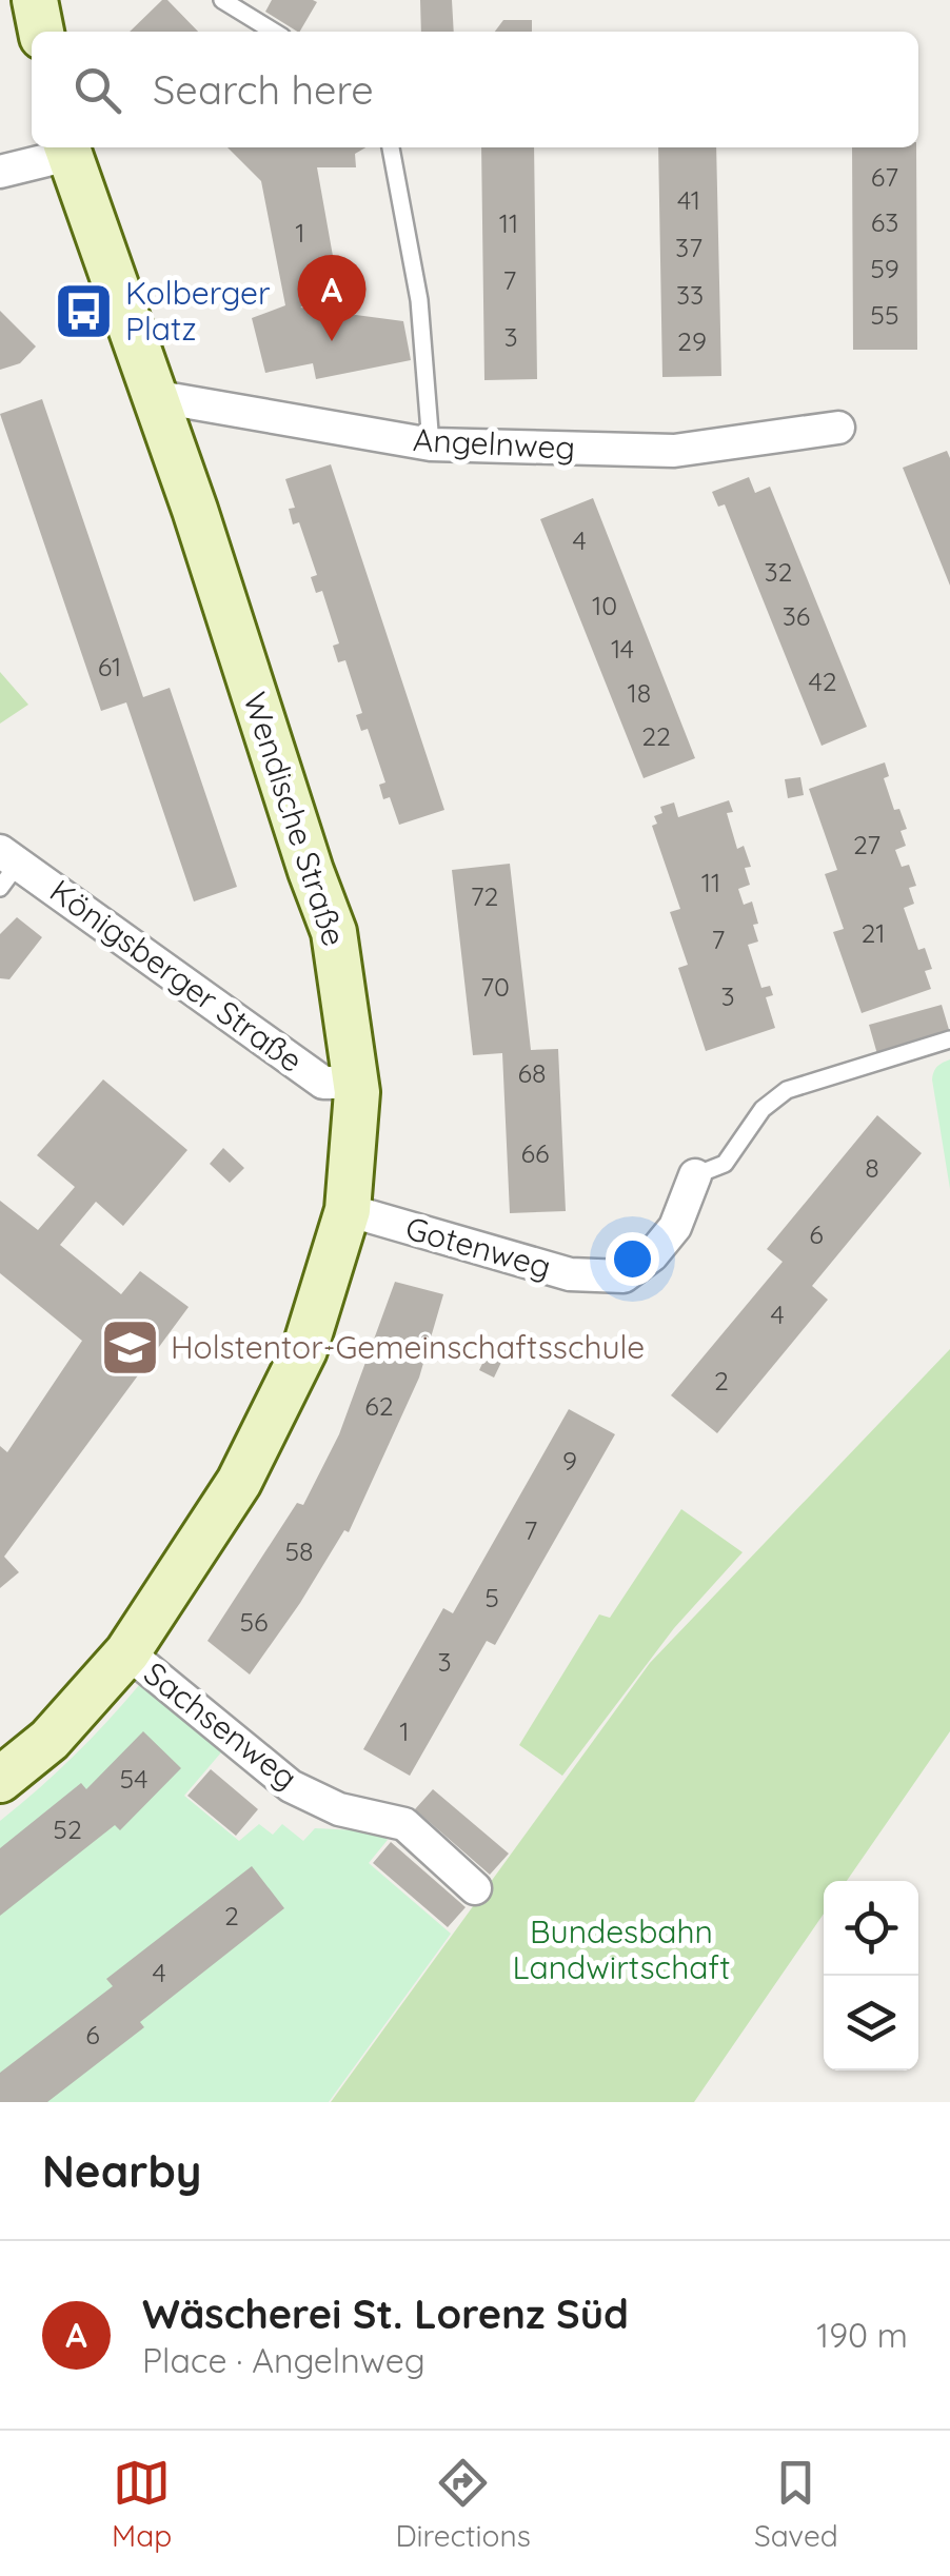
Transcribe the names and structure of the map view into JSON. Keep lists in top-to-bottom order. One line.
{"streets":{"street":["Angelnweg","Wendische Straße","Königsberger Straße","Gotenweg","Sachsenweg"]},"crossings":[["Angelnweg","Wendische Straße"],["Wendische Straße","Königsberger Straße"],["Wendische Straße","Gotenweg"],["Wendische Straße","Sachsenweg"]],"parks":["Bundesbahn Landwirtschaft"],"places":{"bus stop":["Kolberger Platz"],"school or university":["Holstentor-Gemeinschaftsschule"]},"house_numbers":["67","41","63","11","1","37","59","7","33","55","3","29","4","32","10","36","14","61","42","18","22","27","11","72","21","7","70","3","68","66","8","6","4","2","62","9","7","58","5","56","3","1","54","52","2","4","6"],"page":{"search":"Search here","pins":"A","heading":"Nearby","list":[{"mark":"A","name":"Wäscherei St. Lorenz Süd","note":"Place · Angelnweg","value":"190 m"}],"nav":["Map","Directions","Saved"]}}
